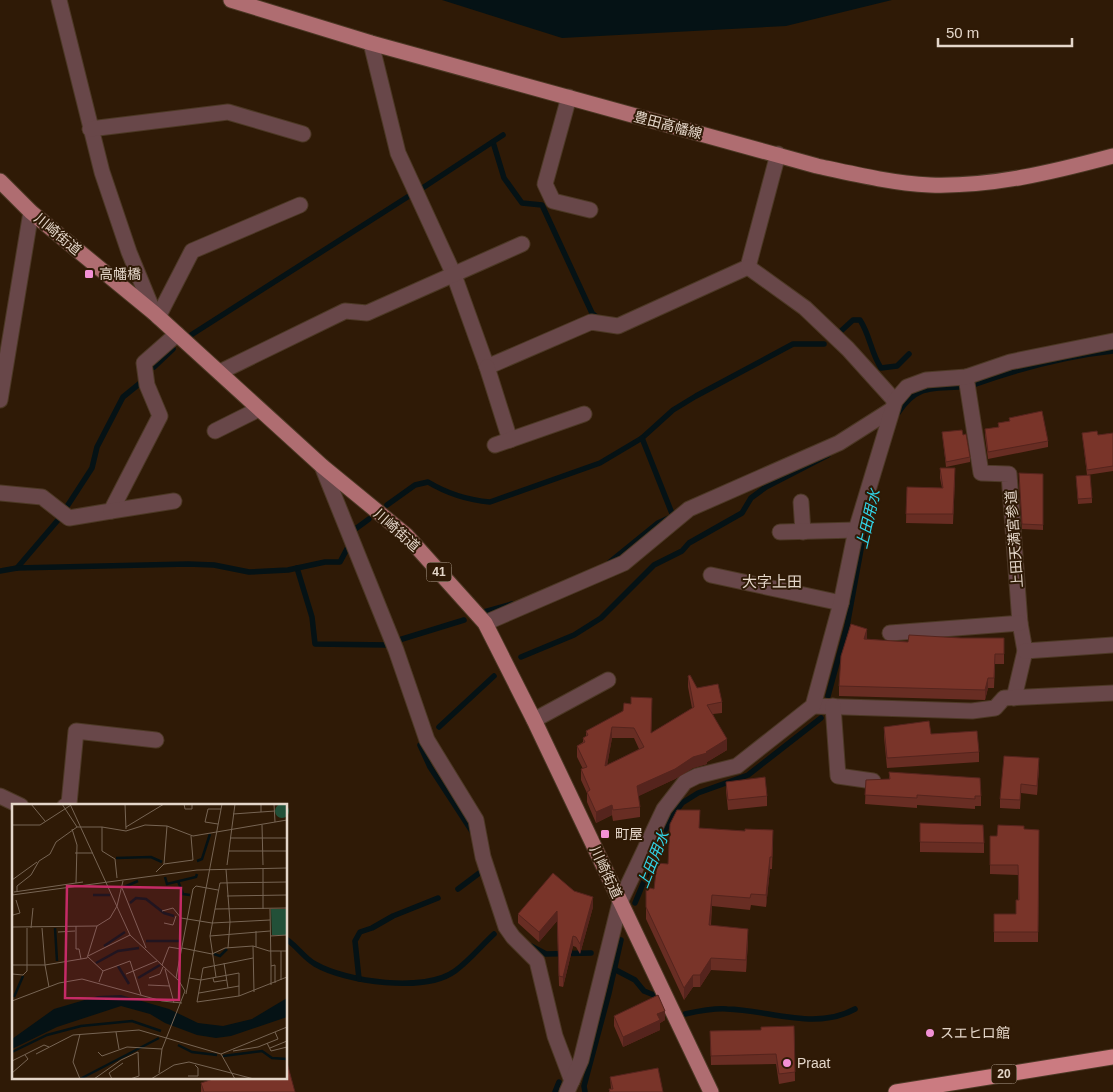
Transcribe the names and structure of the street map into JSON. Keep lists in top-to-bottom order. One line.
{"streets":{"highway":["20"],"main road":["豊田高幡線","川崎街道","41"],"street":["上田天満宮参道"]},"districts":["大字上田"],"water":["上田用水"],"places":{"transit":["高幡橋","町屋"],"other":["スエヒロ館","Praat"]},"scale_bar":"50 m"}
